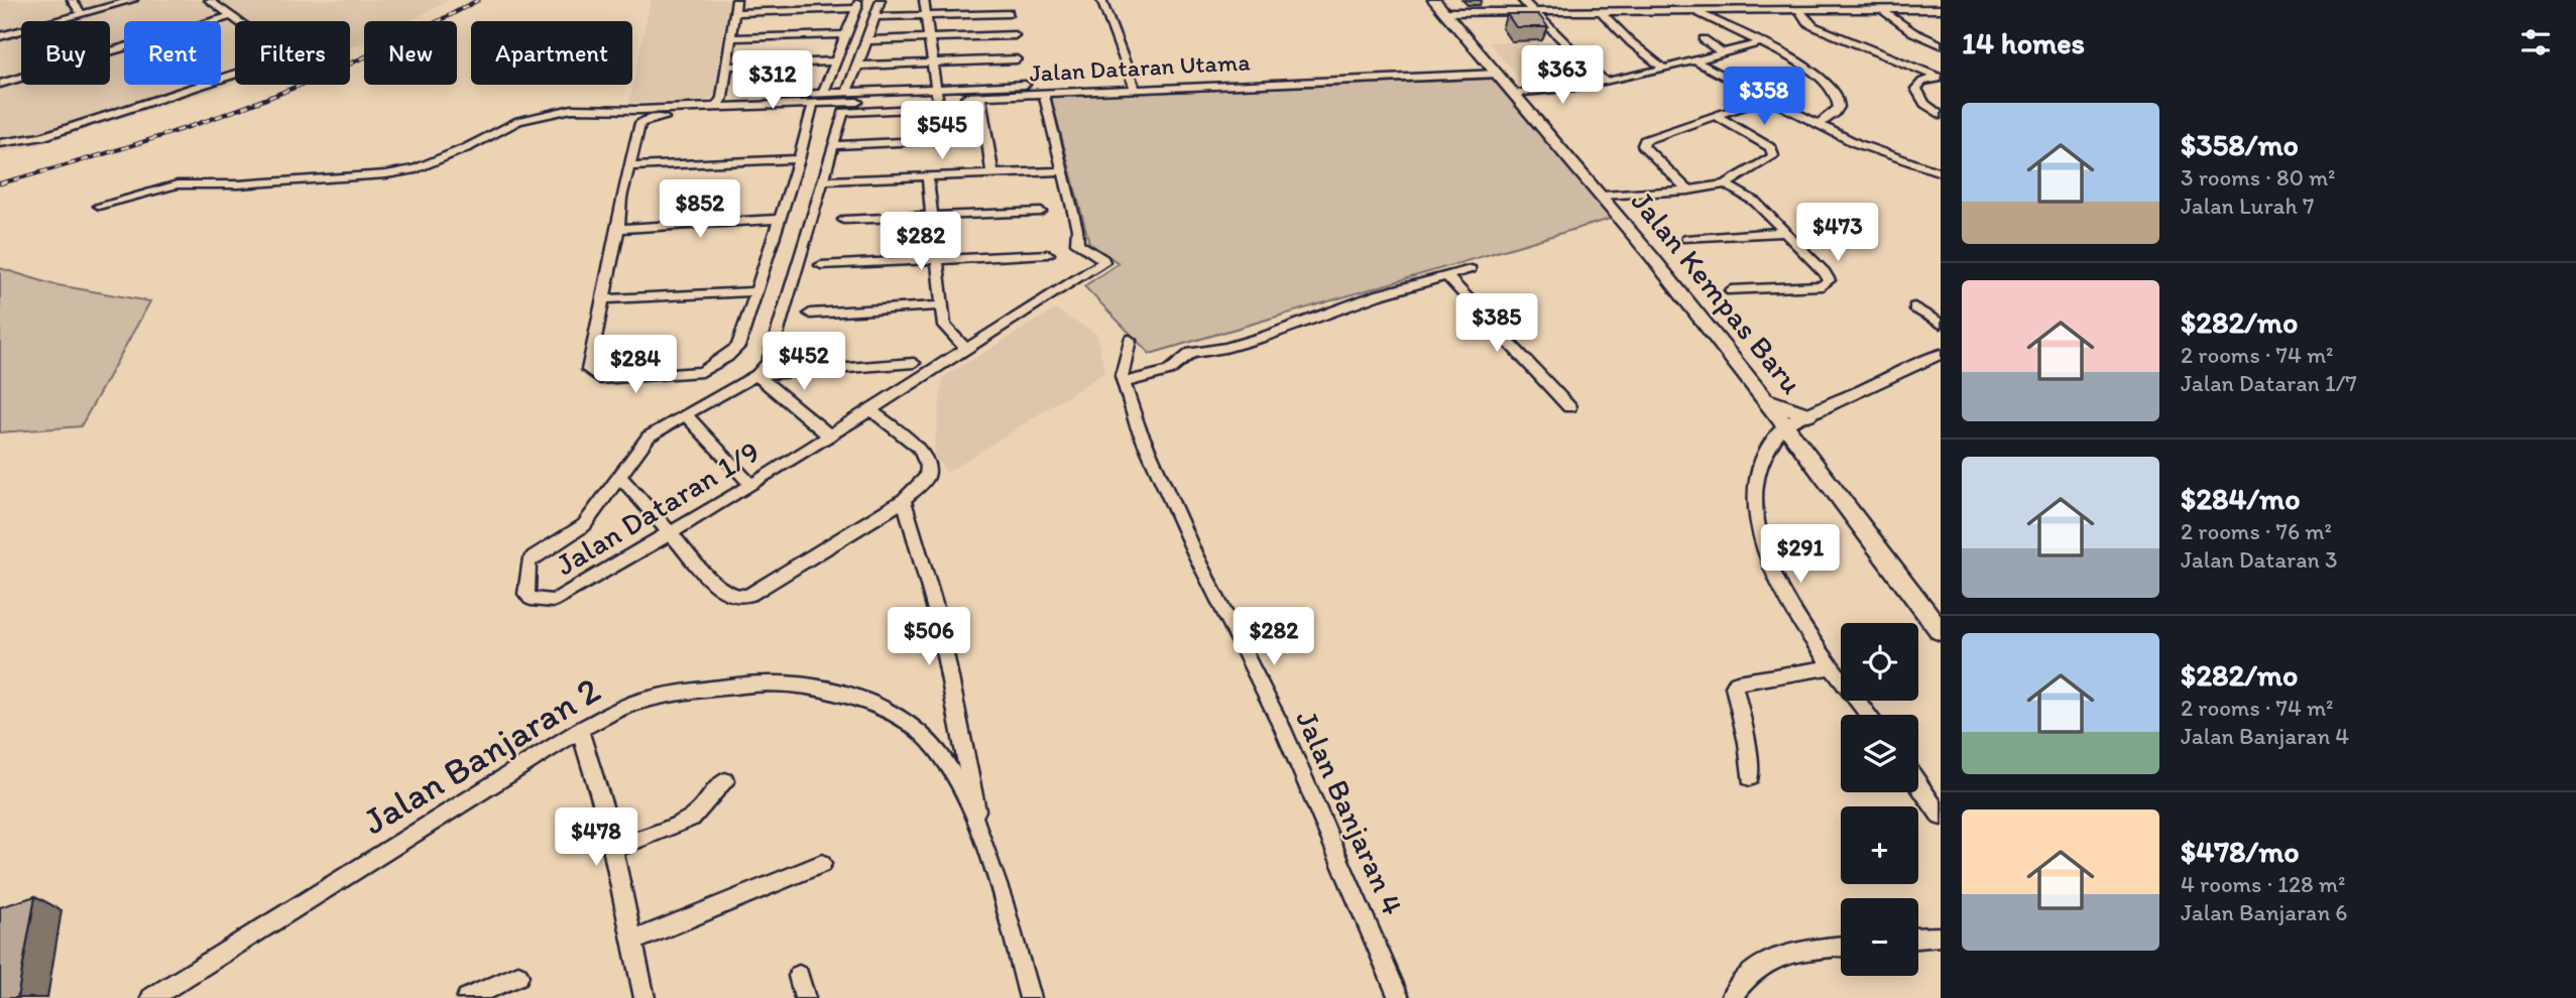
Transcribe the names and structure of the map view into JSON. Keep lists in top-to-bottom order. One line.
{"streets":{"main road":["Jalan Kempas Baru"],"street":["Jalan Dataran Utama","Jalan Dataran 1/9","Jalan Banjaran 2","Jalan Banjaran 4"]},"crossings":[["Jalan Dataran Utama","Jalan Kempas Baru"]],"page":{"heading":"14 homes","chip":["Buy","Rent","Filters","New","Apartment"],"price":["$363","$312","$358","$545","$852","$473","$282","$385","$452","$284","$291","$506","$282","$478"],"list":[{"name":"$358/mo","note":"3 rooms · 80 m² · Jalan Lurah 7"},{"name":"$282/mo","note":"2 rooms · 74 m² · Jalan Dataran 1/7"},{"name":"$284/mo","note":"2 rooms · 76 m² · Jalan Dataran 3"},{"name":"$282/mo","note":"2 rooms · 74 m² · Jalan Banjaran 4"},{"name":"$478/mo","note":"4 rooms · 128 m² · Jalan Banjaran 6"}],"map_buttons":["+","−"]}}
